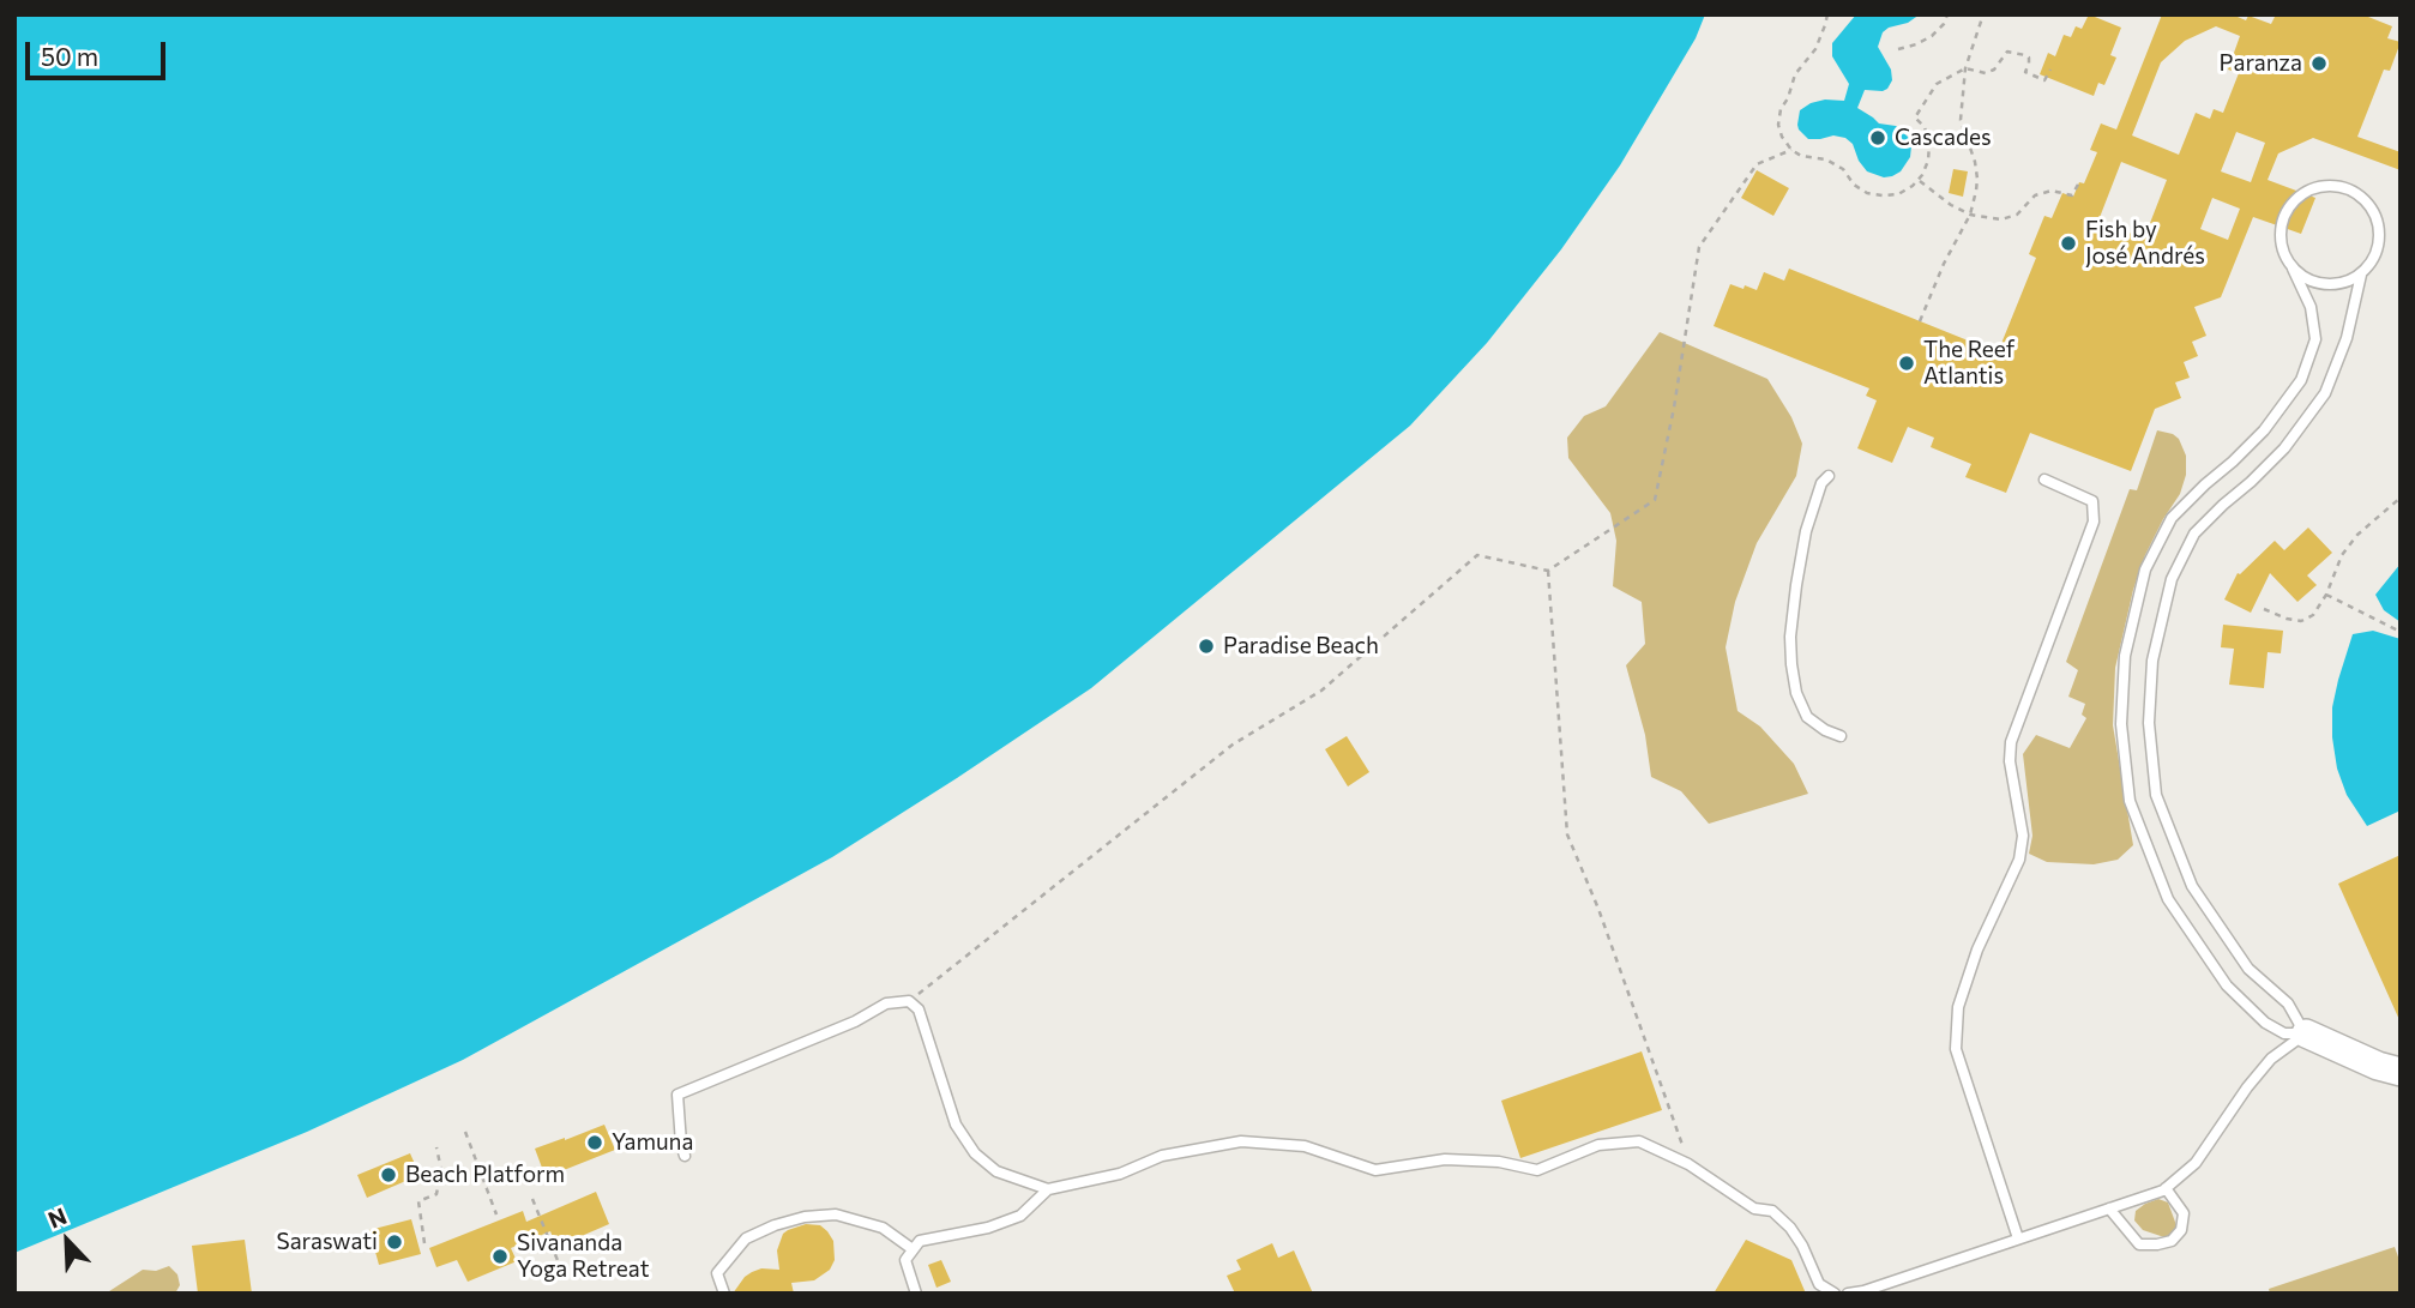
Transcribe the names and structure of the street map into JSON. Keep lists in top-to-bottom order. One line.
{"places":["Paranza","Cascades","Fish by José Andrés","The Reef Atlantis","Paradise Beach","Yamuna","Beach Platform","Saraswati","Sivananda Yoga Retreat"],"scale_bar":"50 m","north":"top left"}
